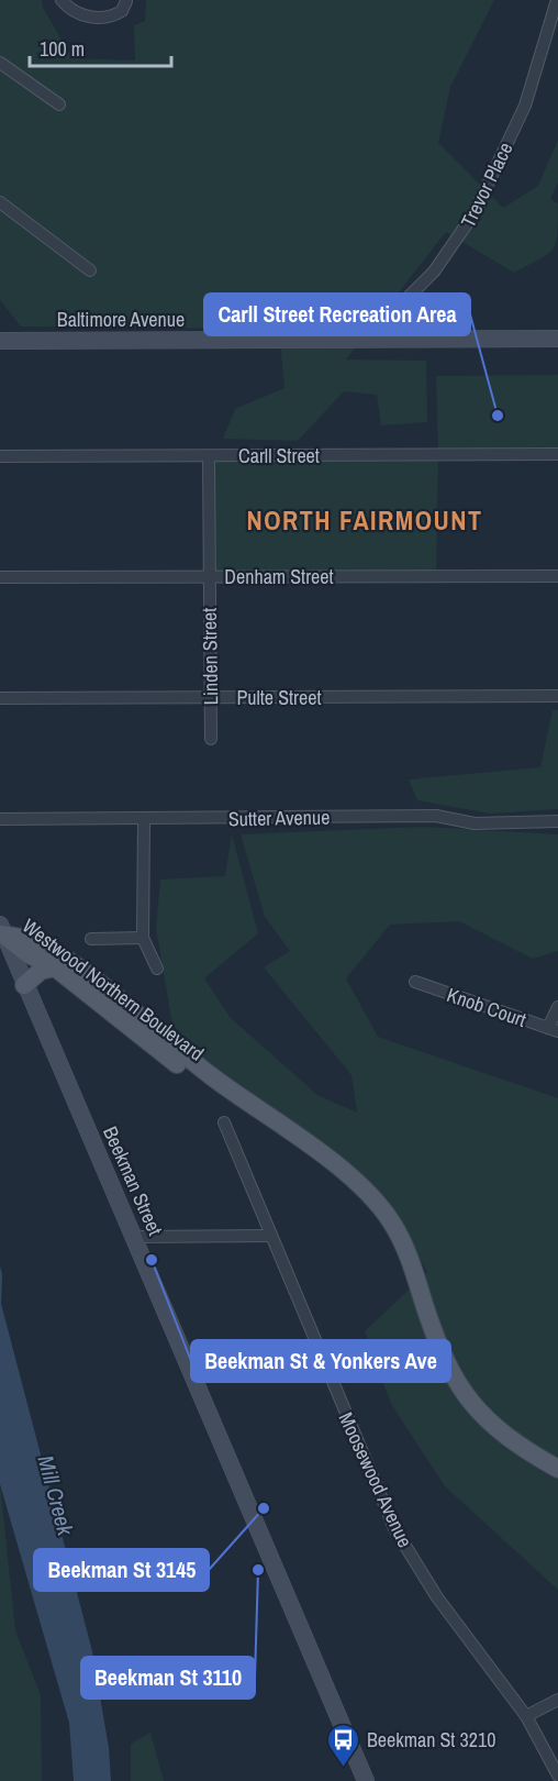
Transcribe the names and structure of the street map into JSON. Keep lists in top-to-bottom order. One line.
{"streets":{"main road":["Baltimore Avenue","Westwood Northern Boulevard","Beekman Street"],"street":["Trevor Place","Carll Street","Denham Street","Linden Street","Pulte Street","Sutter Avenue","Knob Court","Moosewood Avenue"]},"crossings":[["Trevor Place","Baltimore Avenue"],["Carll Street","Linden Street"],["Denham Street","Linden Street"],["Linden Street","Pulte Street"],["Westwood Northern Boulevard","Beekman Street"]],"districts":["NORTH FAIRMOUNT"],"water":["Mill Creek"],"places":{"other":["Carll Street Recreation Area","Beekman St & Yonkers Ave","Beekman St 3145","Beekman St 3110"],"bus stop":["Beekman St 3210"]},"scale_bar":"100 m"}
